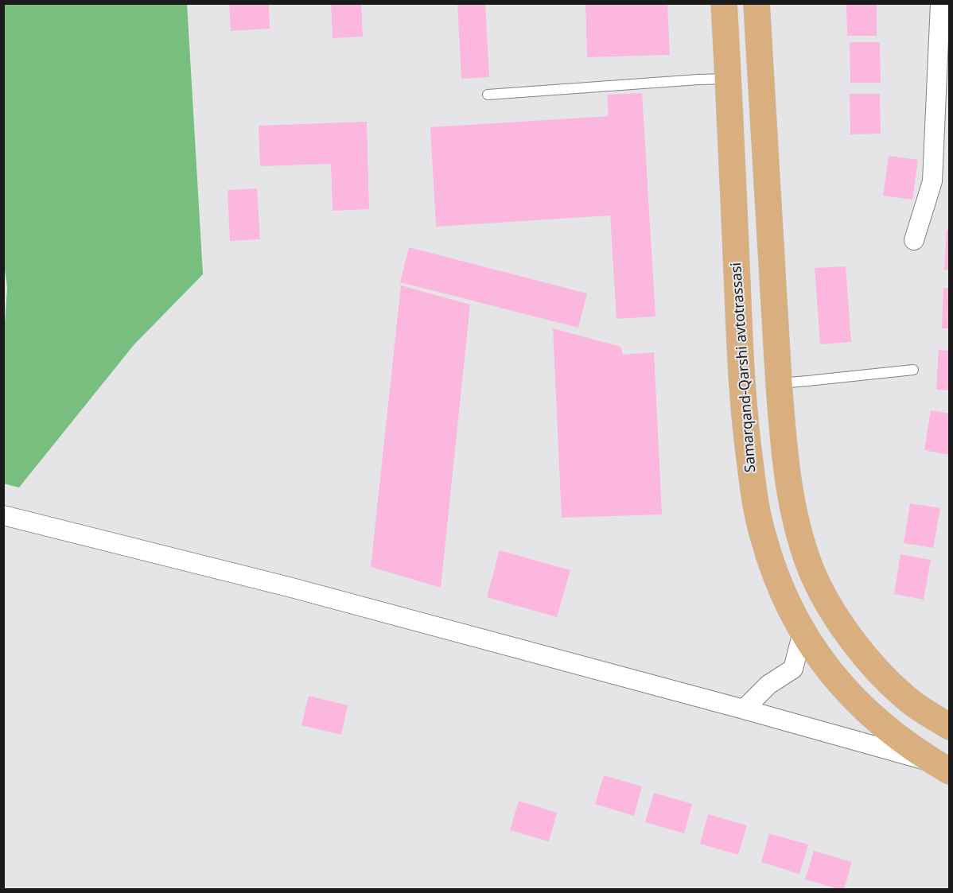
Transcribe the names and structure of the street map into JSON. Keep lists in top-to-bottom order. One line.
{"streets":{"main road":["Samarqand-Qarshi avtotrassasi"]}}
